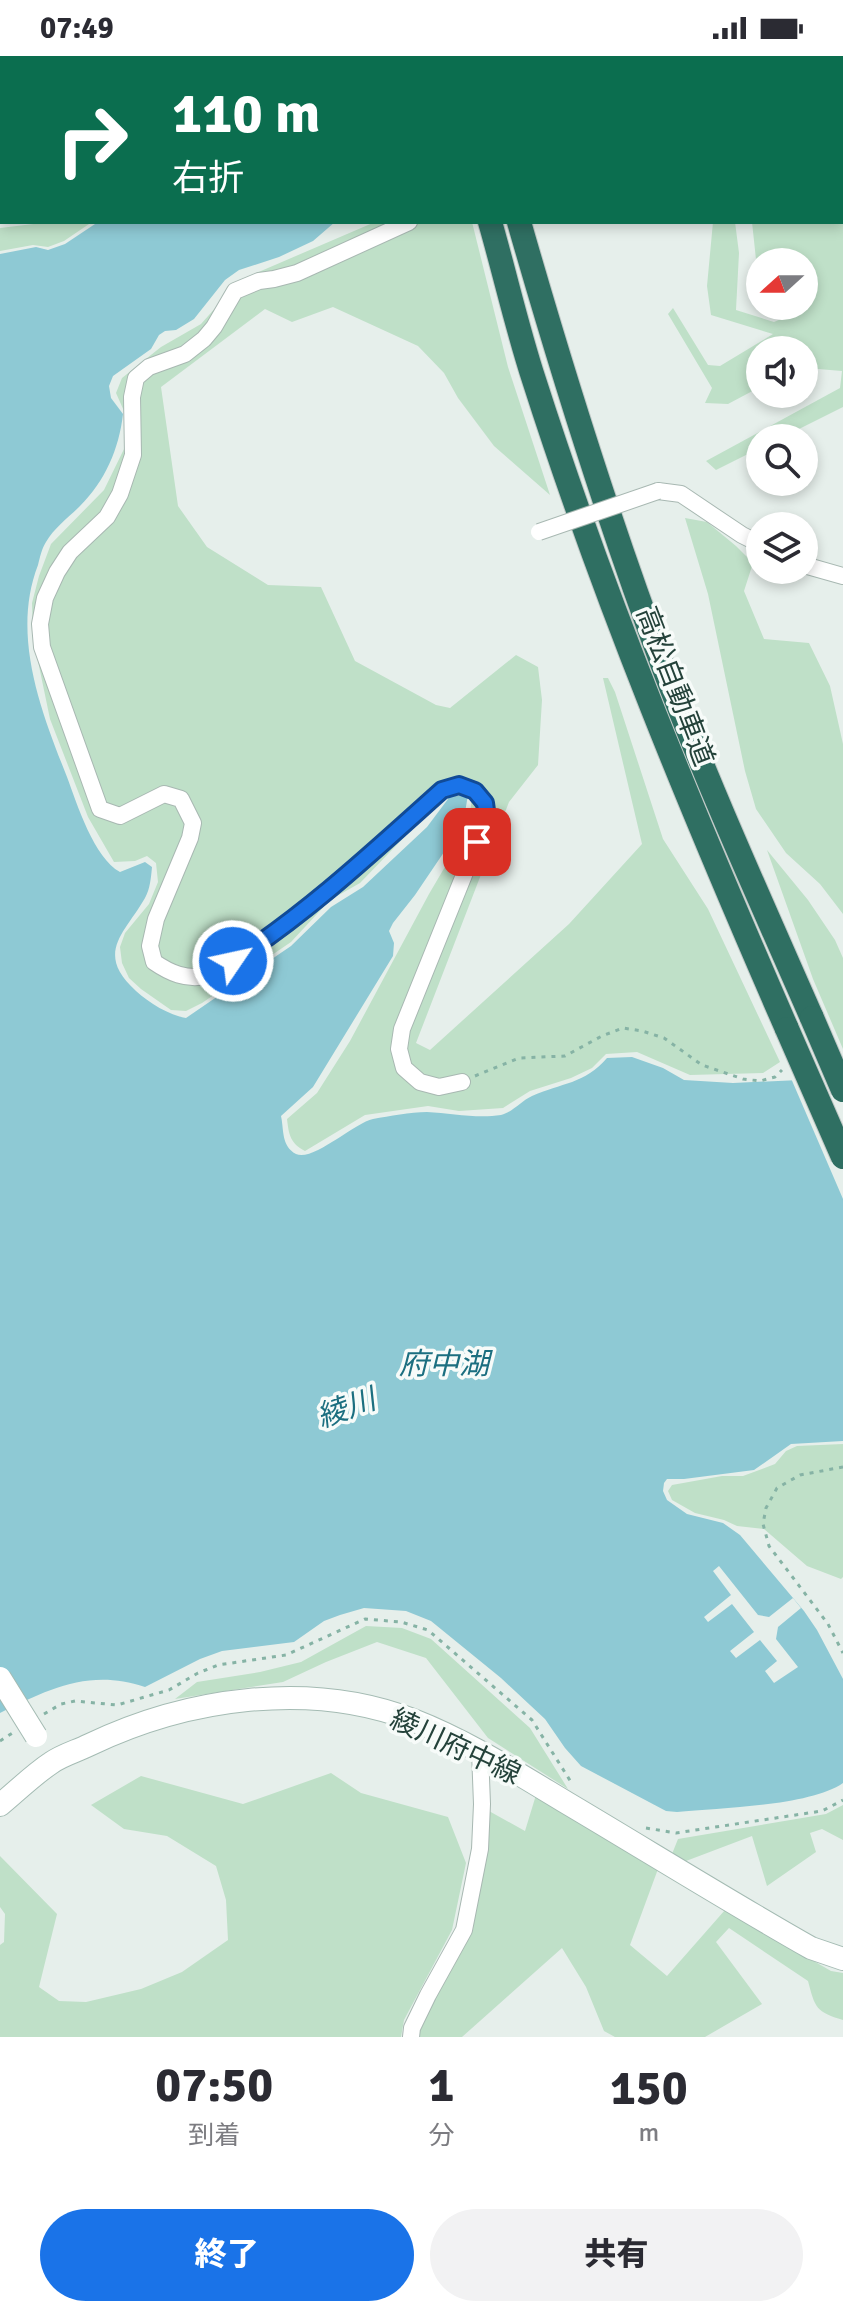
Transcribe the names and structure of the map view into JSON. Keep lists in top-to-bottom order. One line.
{"streets":{"highway":["高松自動車道"],"main road":["綾川府中線"]},"water":["府中湖","綾川"],"north":"left","page":{"status":"07:49","turn":["110 m","右折"],"eta":["07:50","到着","1","分","150","m"],"buttons":["終了","共有"]}}
